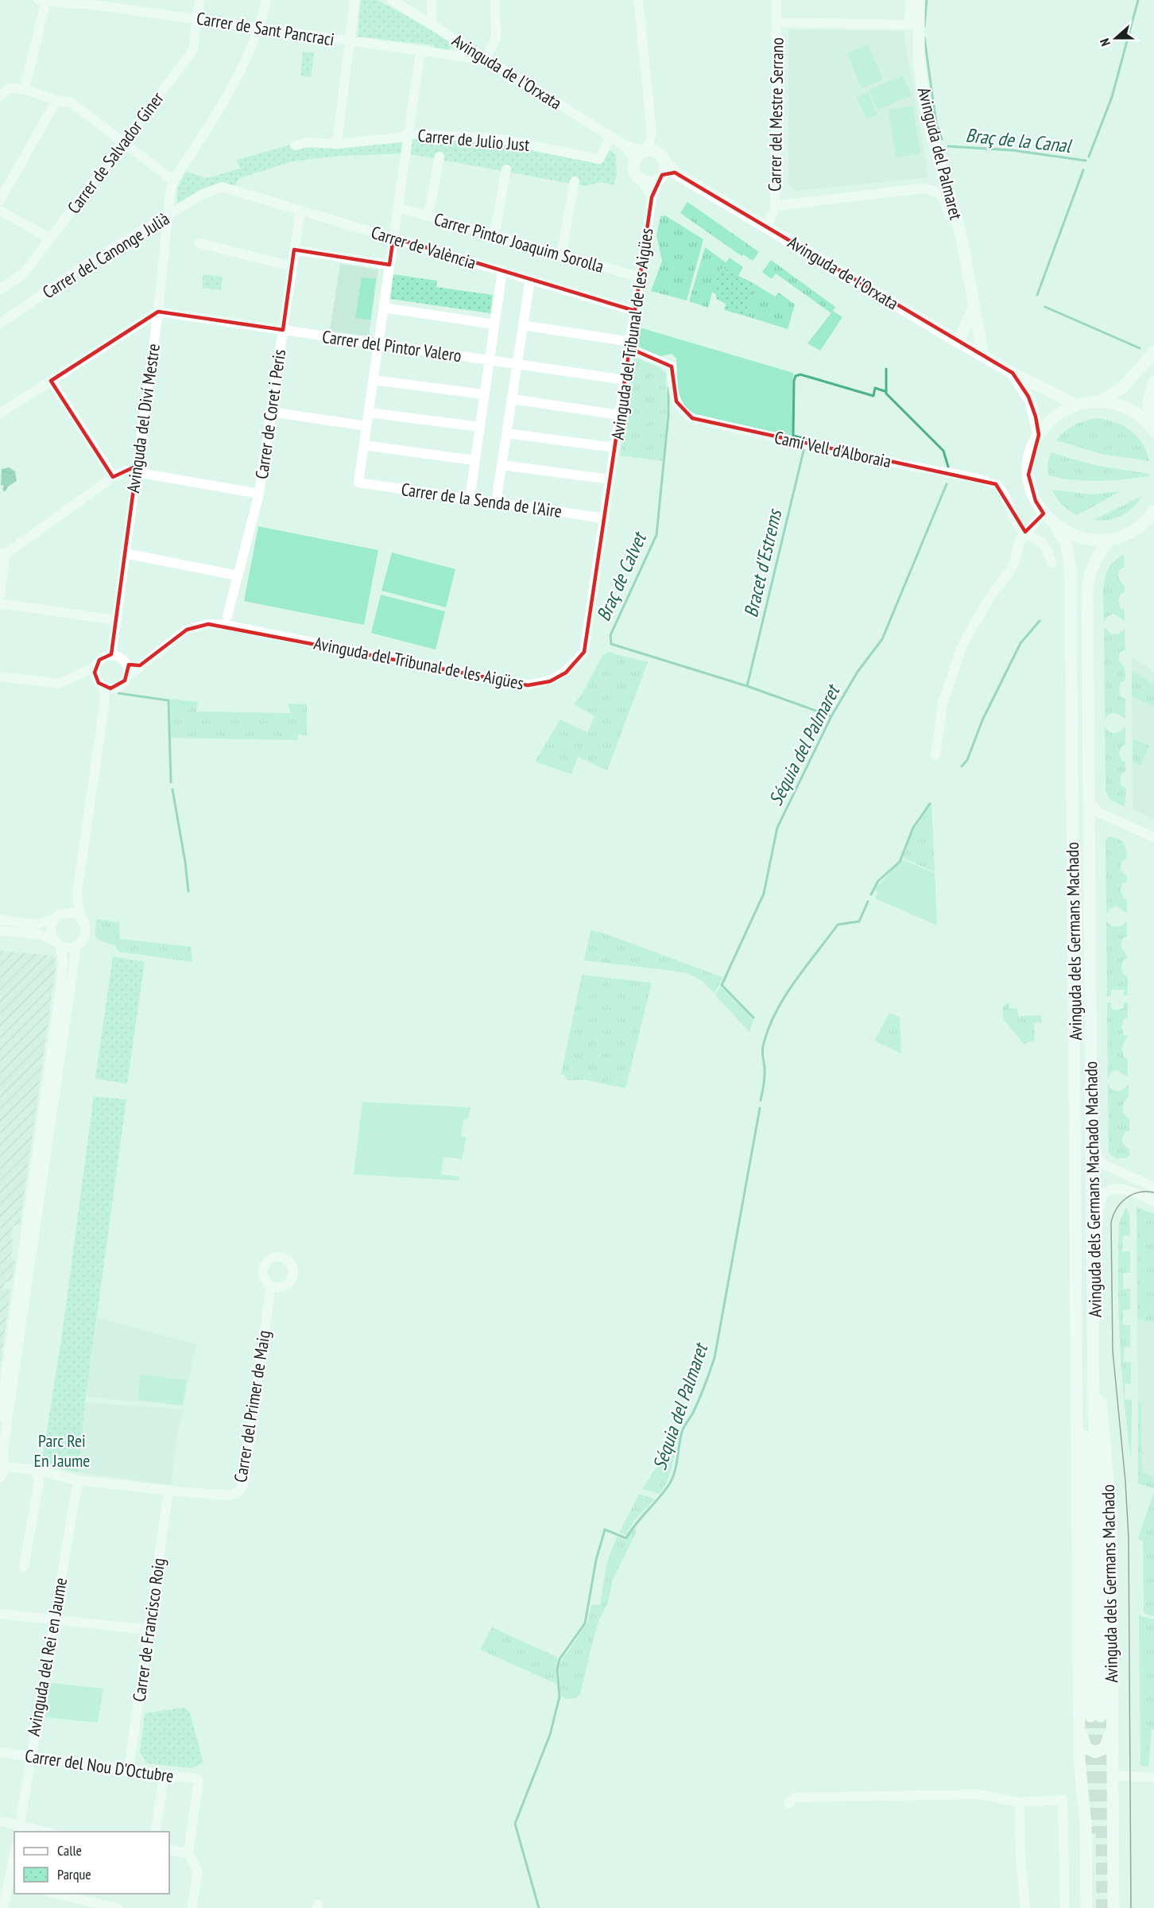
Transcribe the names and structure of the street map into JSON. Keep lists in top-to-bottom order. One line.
{"streets":{"main road":["Avinguda de l'Orxata","Avinguda del Palmaret","Avinguda dels Germans Machado","Avinguda dels Germans Machado Machado"],"street":["Carrer de Sant Pancraci","Carrer del Mestre Serrano","Carrer de Julio Just","Carrer de Salvador Giner","Carrer Pintor Joaquim Sorolla","Carrer de València","Carrer del Canonge Julià","Avinguda del Tribunal de les Aigües","Carrer del Pintor Valero","Carrer de Coret i Peris","Avinguda del Diví Mestre","Camí Vell d'Alboraia","Carrer de la Senda de l'Aire","Carrer del Primer de Maig","Carrer de Francisco Roig","Avinguda del Rei en Jaume","Carrer del Nou D'Octubre"]},"crossings":[["Carrer de Sant Pancraci","Avinguda de l'Orxata"],["Carrer de Sant Pancraci","Carrer de Salvador Giner"],["Avinguda de l'Orxata","Carrer del Mestre Serrano"],["Avinguda de l'Orxata","Carrer de Julio Just"],["Avinguda de l'Orxata","Avinguda del Palmaret"],["Avinguda de l'Orxata","Avinguda del Tribunal de les Aigües"],["Carrer Pintor Joaquim Sorolla","Avinguda del Tribunal de les Aigües"],["Carrer de València","Carrer del Canonge Julià"],["Carrer de València","Avinguda del Tribunal de les Aigües"],["Carrer de València","Carrer de Coret i Peris"],["Carrer del Canonge Julià","Avinguda del Diví Mestre"],["Avinguda del Tribunal de les Aigües","Carrer del Pintor Valero"],["Avinguda del Tribunal de les Aigües","Avinguda del Diví Mestre"],["Avinguda del Tribunal de les Aigües","Camí Vell d'Alboraia"],["Avinguda del Tribunal de les Aigües","Carrer de la Senda de l'Aire"],["Carrer del Pintor Valero","Carrer de Coret i Peris"],["Carrer del Pintor Valero","Avinguda del Diví Mestre"],["Avinguda dels Germans Machado","Avinguda dels Germans Machado Machado"],["Carrer del Primer de Maig","Carrer de Francisco Roig"],["Carrer del Primer de Maig","Avinguda del Rei en Jaume"],["Carrer de Francisco Roig","Carrer del Nou D'Octubre"],["Avinguda del Rei en Jaume","Carrer del Nou D'Octubre"]],"water":["Braç de la Canal","Bracet d'Estrems","Braç de Calvet","Séquia del Palmaret"],"parks":["Parc Rei En Jaume"],"legend":["Calle","Parque"],"north":"left"}
